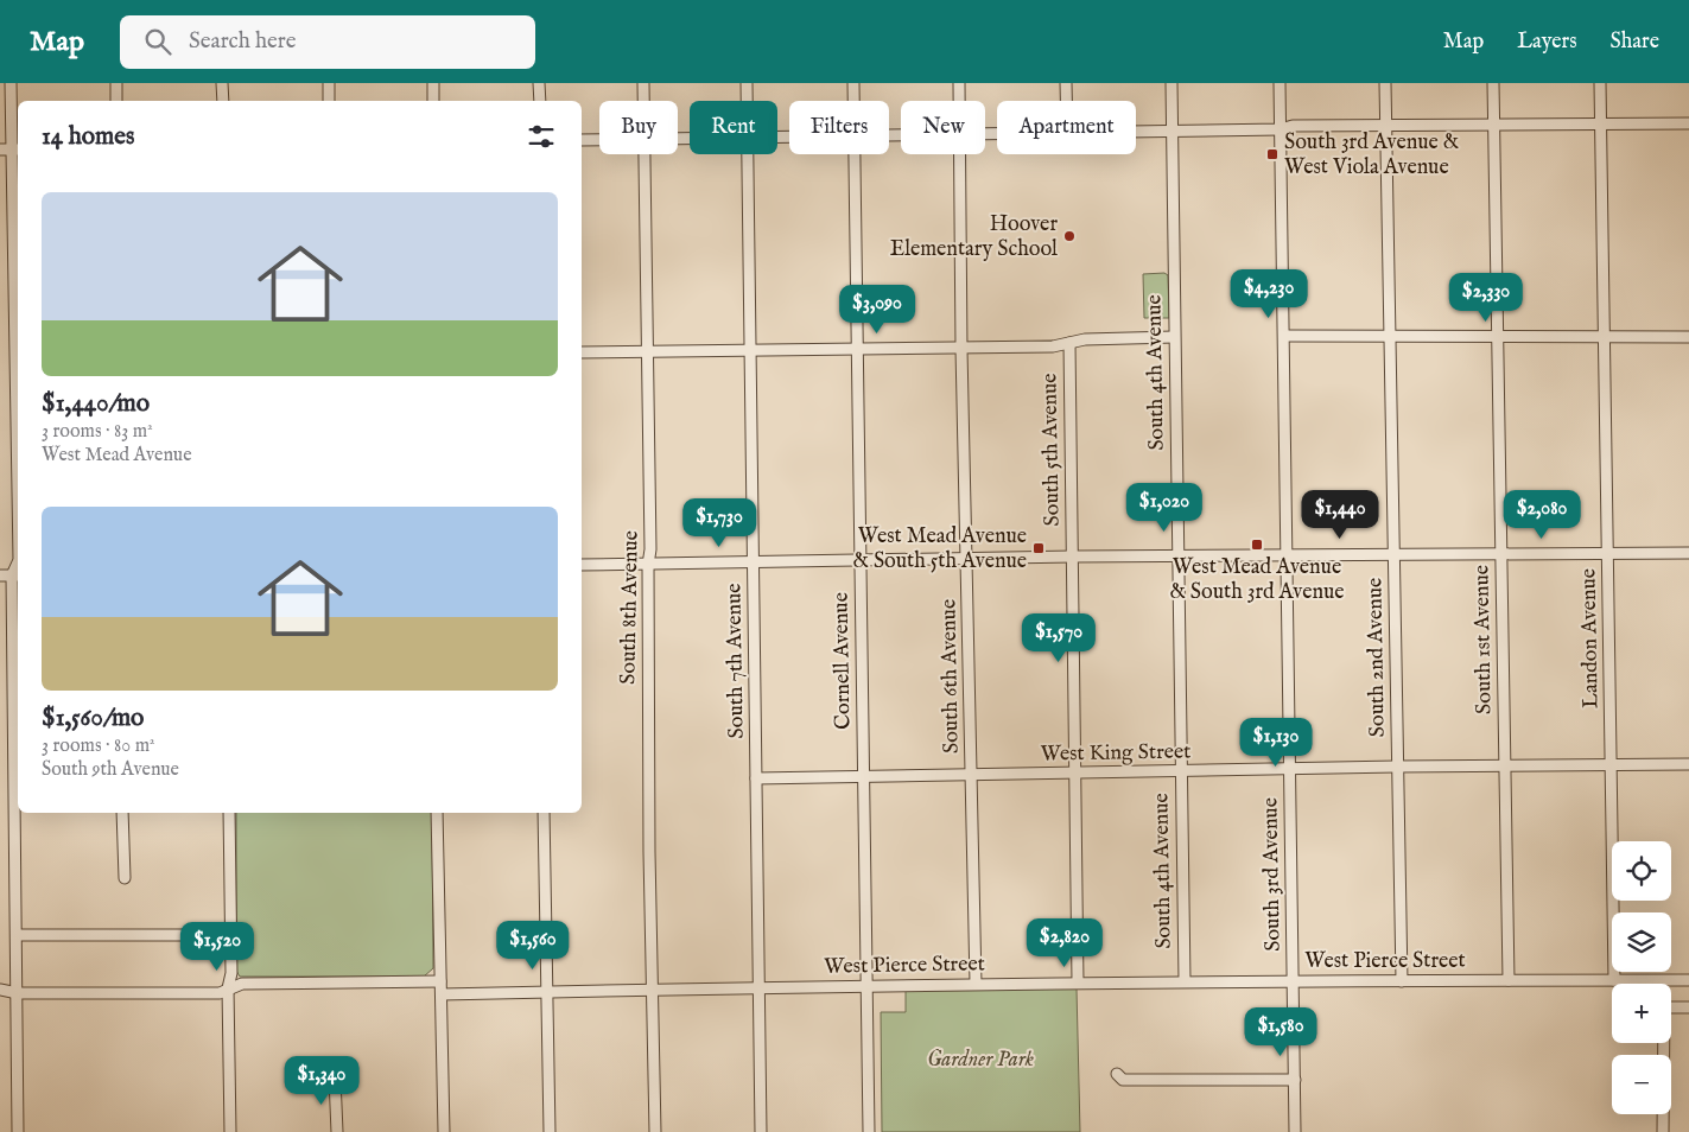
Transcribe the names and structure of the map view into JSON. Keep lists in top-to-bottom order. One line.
{"streets":{"street":["South 4th Avenue","South 5th Avenue","South 8th Avenue","Landon Avenue","South 1st Avenue","South 2nd Avenue","South 7th Avenue","Cornell Avenue","South 6th Avenue","West King Street","South 3rd Avenue","West Pierce Street"]},"crossings":[["South 4th Avenue","West King Street"],["South 4th Avenue","West Pierce Street"],["South 5th Avenue","West King Street"],["South 5th Avenue","West Pierce Street"],["South 8th Avenue","West Pierce Street"],["Landon Avenue","West King Street"],["Landon Avenue","West Pierce Street"],["South 1st Avenue","West King Street"],["South 1st Avenue","West Pierce Street"],["South 2nd Avenue","West King Street"],["South 2nd Avenue","West Pierce Street"],["South 7th Avenue","West King Street"],["South 7th Avenue","West Pierce Street"],["Cornell Avenue","West King Street"],["Cornell Avenue","West Pierce Street"],["South 6th Avenue","West King Street"],["South 6th Avenue","West Pierce Street"],["West King Street","South 3rd Avenue"],["South 3rd Avenue","West Pierce Street"]],"parks":["Gardner Park"],"places":{"transit":["South 3rd Avenue & West Viola Avenue","West Mead Avenue & South 3rd Avenue","West Mead Avenue & South 5th Avenue"],"other":["Hoover Elementary School"]},"page":{"header":"Map","search":"Search here","nav":["Map","Layers","Share"],"chip":["Buy","Rent","Filters","New","Apartment"],"heading":"14 homes","list":[{"name":"$1,440/mo","note":"3 rooms · 83 m² · West Mead Avenue"},{"name":"$1,560/mo","note":"3 rooms · 80 m² · South 9th Avenue"}],"price":["$4,230","$2,330","$3,090","$1,020","$1,440","$2,080","$1,730","$1,570","$1,130","$2,820","$1,560","$1,520","$1,580","$1,340"],"map_buttons":["+","−"]}}
